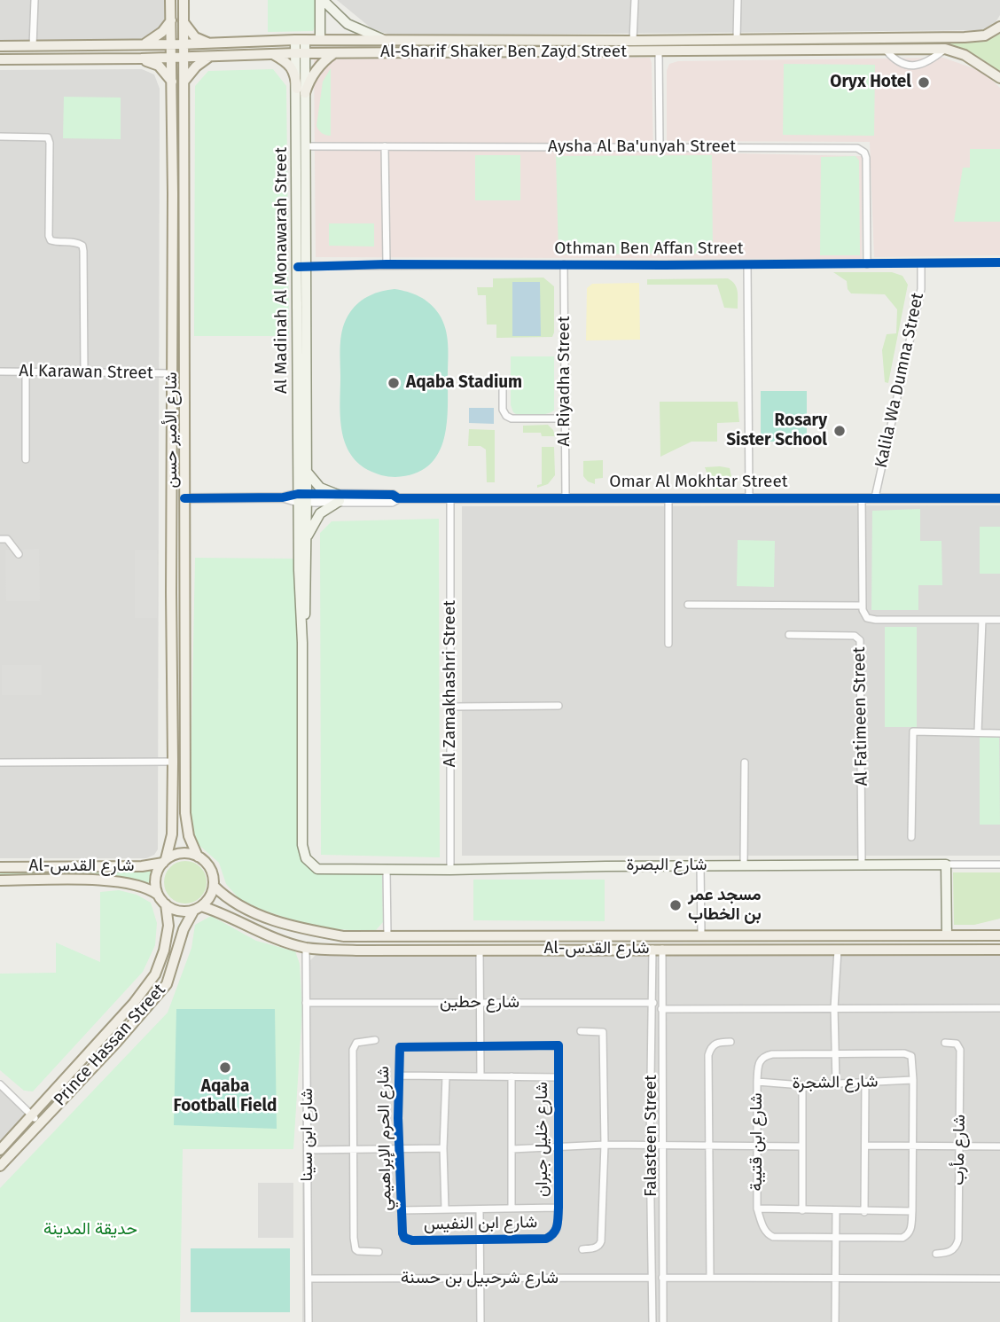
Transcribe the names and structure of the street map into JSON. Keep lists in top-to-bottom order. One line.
{"streets":{"main road":["Al-Sharif Shaker Ben Zayd Street","Al Madinah Al Monawarah Street","شارع الأمير حسن","شارع البصرة","Al-شارع القدس","Prince Hassan Street"],"street":["Aysha Al Ba'unyah Street","Othman Ben Affan Street","Al Karawan Street","Kalila Wa Dumna Street","Al Riyadha Street","Omar Al Mokhtar Street","Al Zamakhashri Street","Al Fatimeen Street","شارع حطين","شارع الشجرة","شارع ابن سينا","Falasteen Street","شارع الحرم الإبراهيمي","شارع خليل جبران","شارع ابن قتيبة","شارع مأرب","شارع ابن النفيس","شارع شرحبيل بن حسنة"]},"crossings":[["Al-Sharif Shaker Ben Zayd Street","Al Madinah Al Monawarah Street"],["Al-Sharif Shaker Ben Zayd Street","شارع الأمير حسن"],["Aysha Al Ba'unyah Street","Othman Ben Affan Street"],["Aysha Al Ba'unyah Street","Al Madinah Al Monawarah Street"],["Othman Ben Affan Street","Al Madinah Al Monawarah Street"],["Othman Ben Affan Street","Kalila Wa Dumna Street"],["Othman Ben Affan Street","Al Riyadha Street"],["Al Madinah Al Monawarah Street","Omar Al Mokhtar Street"],["Al Karawan Street","شارع الأمير حسن"],["Kalila Wa Dumna Street","Omar Al Mokhtar Street"],["Al Riyadha Street","Omar Al Mokhtar Street"],["شارع الأمير حسن","Omar Al Mokhtar Street"],["شارع الأمير حسن","Al-شارع القدس"],["شارع الأمير حسن","Prince Hassan Street"],["Omar Al Mokhtar Street","Al Zamakhashri Street"],["Al Zamakhashri Street","شارع البصرة"],["Al Fatimeen Street","شارع البصرة"],["Al-شارع القدس","Prince Hassan Street"],["Al-شارع القدس","شارع ابن سينا"],["Al-شارع القدس","Falasteen Street"],["شارع حطين","شارع ابن سينا"],["شارع حطين","Falasteen Street"],["شارع الشجرة","شارع ابن قتيبة"],["شارع ابن سينا","شارع شرحبيل بن حسنة"],["Falasteen Street","شارع شرحبيل بن حسنة"],["شارع الحرم الإبراهيمي","شارع خليل جبران"],["شارع الحرم الإبراهيمي","شارع ابن النفيس"],["شارع خليل جبران","شارع ابن النفيس"]],"parks":["حديقة المدينة"],"places":["Oryx Hotel","Aqaba Stadium","Rosary Sister School","مسجد عمر بن الخطاب","Aqaba Football Field"]}
